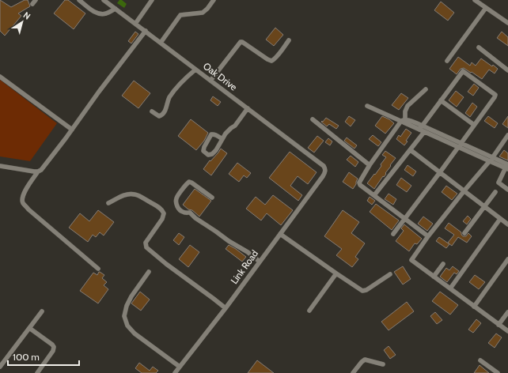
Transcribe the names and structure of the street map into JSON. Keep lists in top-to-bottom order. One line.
{"streets":{"street":["Oak Drive","Link Road"]},"crossings":[["Oak Drive","Link Road"]],"scale_bar":"100 m","north":"top right"}
